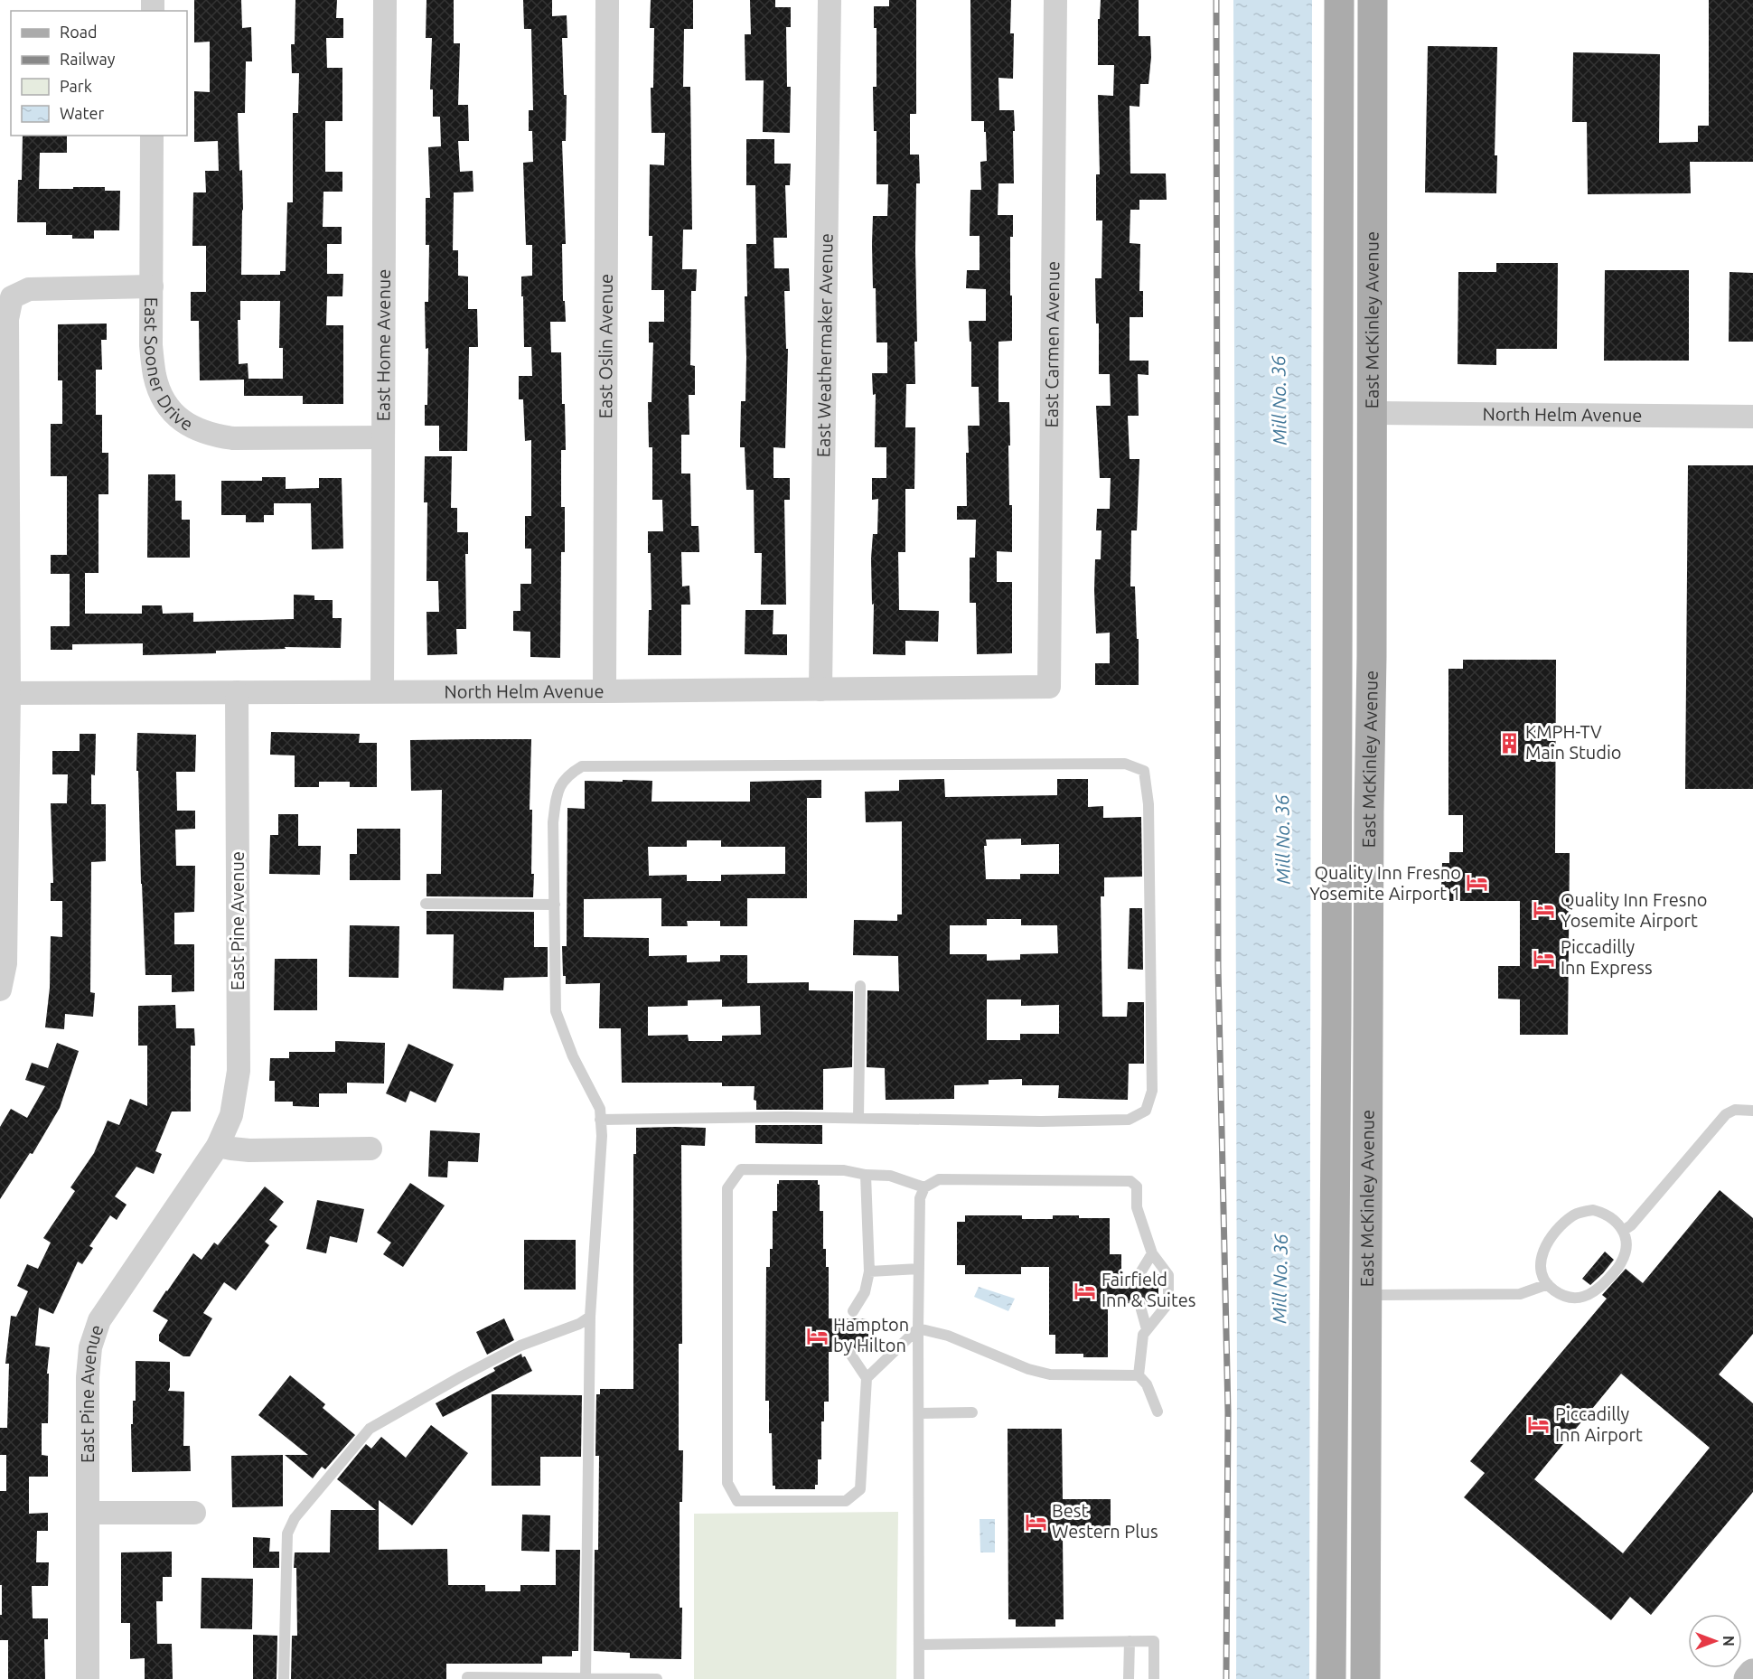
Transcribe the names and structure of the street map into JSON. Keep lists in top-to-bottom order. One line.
{"streets":{"main road":["East McKinley Avenue"],"street":["East Carmen Avenue","East Home Avenue","East Oslin Avenue","East Weathermaker Avenue","East Sooner Drive","North Helm Avenue","East Pine Avenue"]},"crossings":[["East McKinley Avenue","North Helm Avenue"],["East Carmen Avenue","North Helm Avenue"],["East Home Avenue","East Sooner Drive"],["East Home Avenue","North Helm Avenue"],["East Oslin Avenue","North Helm Avenue"],["East Weathermaker Avenue","North Helm Avenue"],["North Helm Avenue","East Pine Avenue"]],"water":["Mill No. 36"],"places":{"building":["KMPH-TV Main Studio"],"hotel":["Quality Inn Fresno Yosemite Airport 1","Quality Inn Fresno Yosemite Airport","Piccadilly Inn Express","Fairfield Inn & Suites","Hampton by Hilton","Piccadilly Inn Airport","Best Western Plus"]},"legend":["Road","Railway","Park","Water"],"north":"right"}
